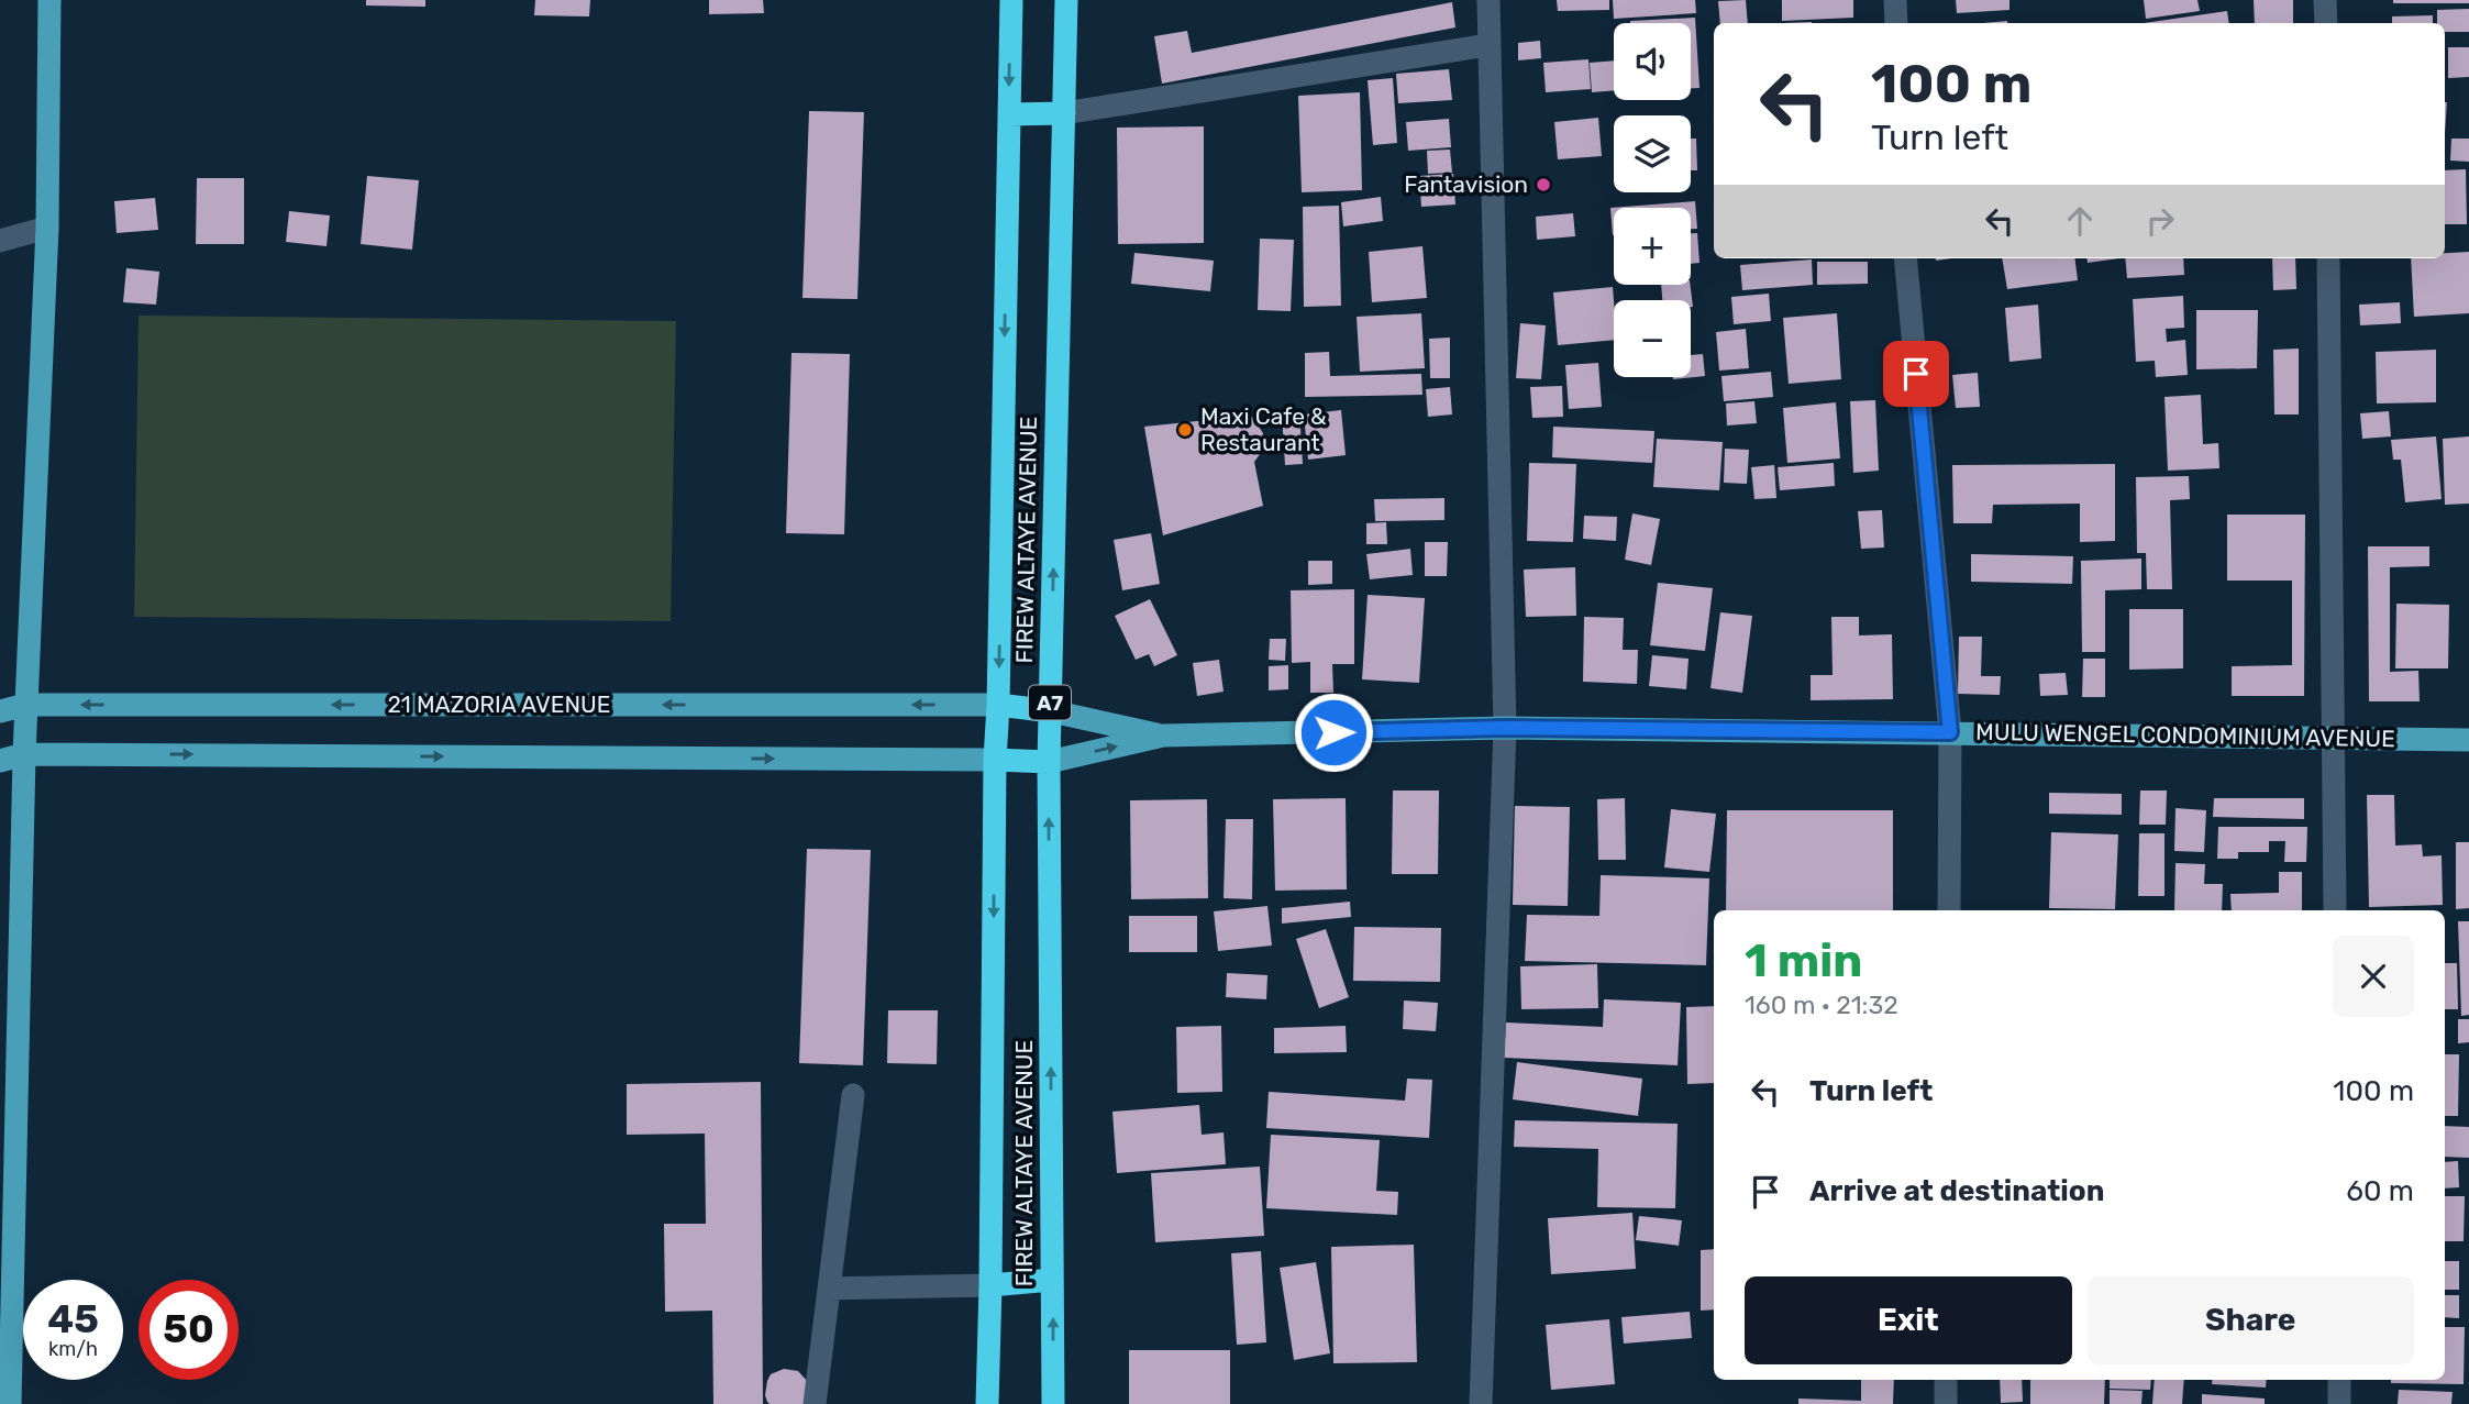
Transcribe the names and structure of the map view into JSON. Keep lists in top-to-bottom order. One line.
{"streets":{"highway":["FIREW ALTAYE AVENUE","A7"],"main road":["21 MAZORIA AVENUE","MULU WENGEL CONDOMINIUM AVENUE"]},"crossings":[["FIREW ALTAYE AVENUE","21 MAZORIA AVENUE"]],"places":["Fantavision","Maxi Cafe & Restaurant"],"page":{"map_buttons":["+","−"],"turn":["100 m","Turn left"],"heading":["1 min","160 m · 21:32"],"list":[{"name":"Turn left","value":"100 m"},{"name":"Arrive at destination","value":"60 m"}],"buttons":["Exit","Share"],"speed":"45 km/h","limit":"50"}}
